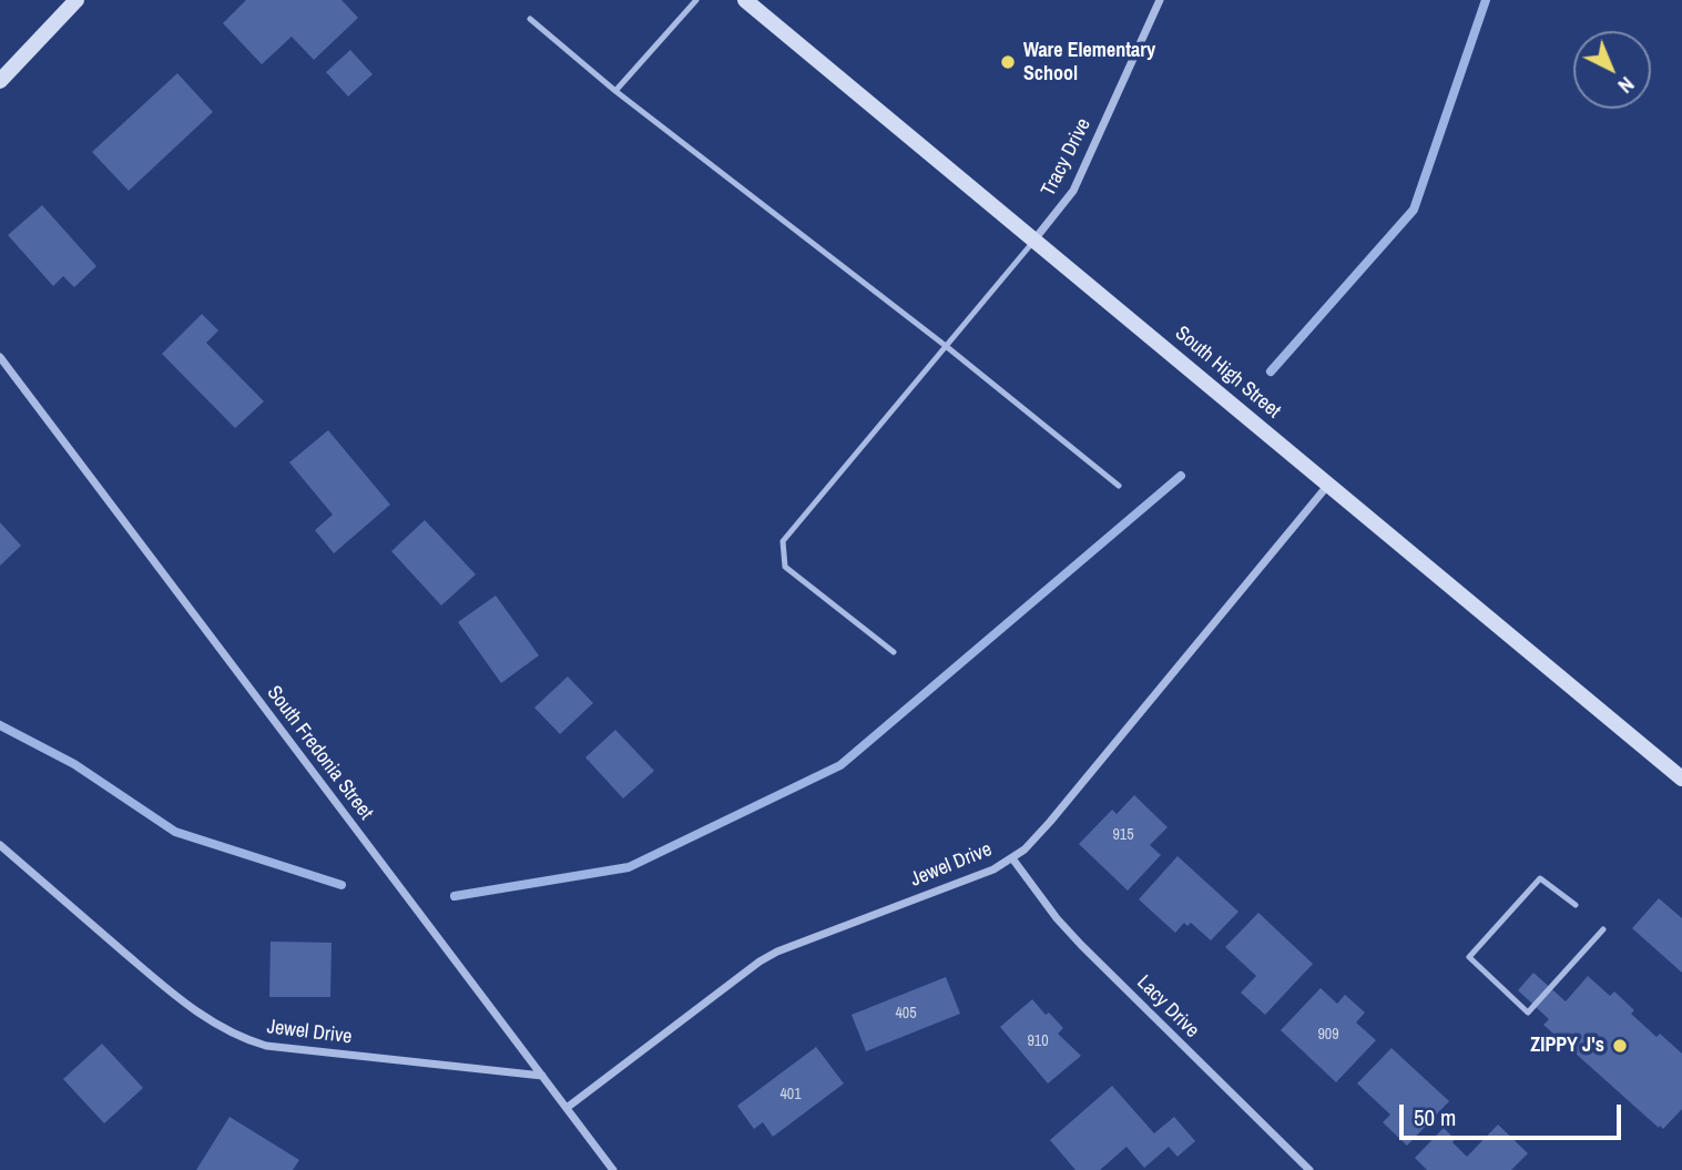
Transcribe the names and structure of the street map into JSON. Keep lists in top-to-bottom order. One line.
{"streets":{"main road":["South High Street"],"street":["Tracy Drive","South Fredonia Street","Jewel Drive","Lacy Drive"]},"crossings":[["Tracy Drive","South High Street"],["South High Street","Jewel Drive"],["South Fredonia Street","Jewel Drive"],["Jewel Drive","Lacy Drive"]],"places":["Ware Elementary School","ZIPPY J's"],"house_numbers":["915","405","909","910","401"],"scale_bar":"50 m","north":"bottom right"}
